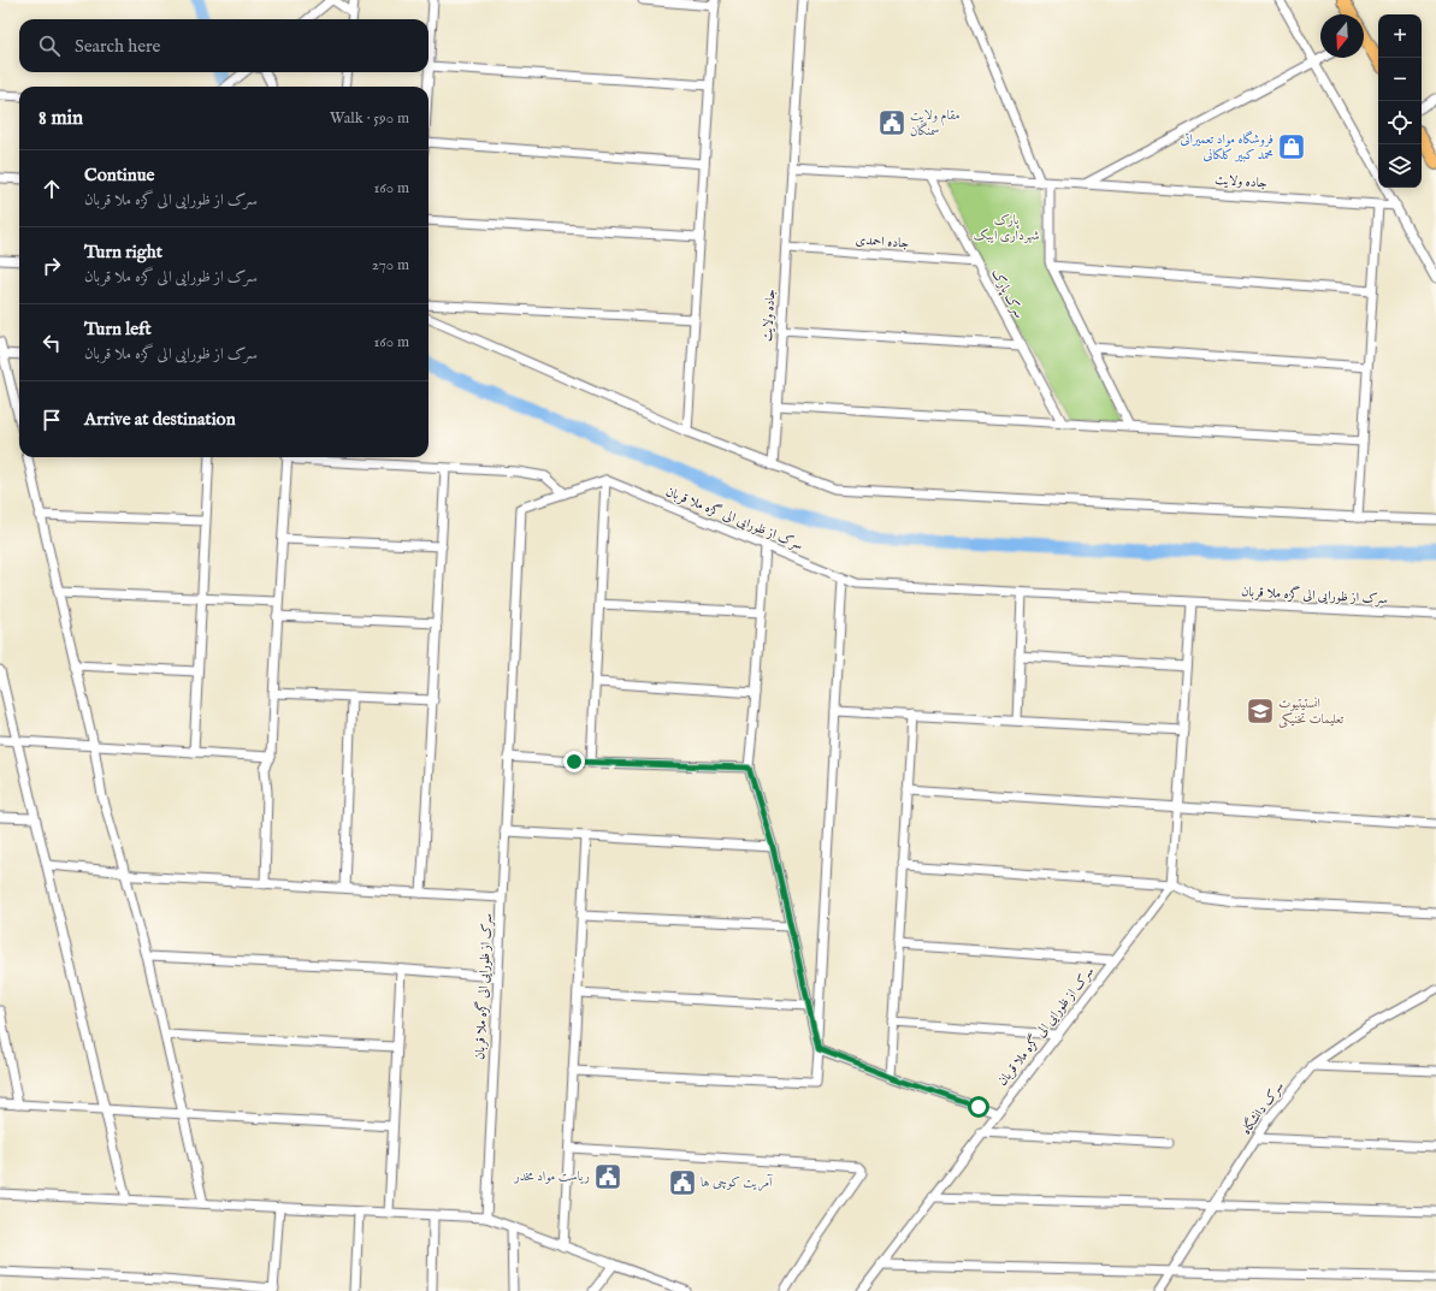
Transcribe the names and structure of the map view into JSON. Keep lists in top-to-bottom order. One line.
{"streets":{"street":["جاده ولایت","جاده احمدی","سرک پارک","سرک از ظورایی الی گزه ملا قربان","سرک دانشگاه"]},"crossings":[["جاده ولایت","جاده احمدی"],["جاده ولایت","سرک پارک"],["جاده احمدی","سرک پارک"]],"parks":["پارک شهرداری ایبک"],"places":{"public building":["مقام ولایت سمنگان","ریاست مواد مخدر","آمریت کوچی ها"],"shop":["فروشگاه مواد تعمیراتی محمد کبیر کلکانی"],"school or university":["انستیتیوت تعلیمات تخنیکی"]},"north":"bottom","page":{"map_buttons":["+","−"],"search":"Search here","heading":["8 min","Walk · 590 m"],"list":[["Continue","سرک از ظورایی الی گزه ملا قربان","160 m"],["Turn right","سرک از ظورایی الی گزه ملا قربان","270 m"],["Turn left","سرک از ظورایی الی گزه ملا قربان","160 m"],"Arrive at destination"]}}
